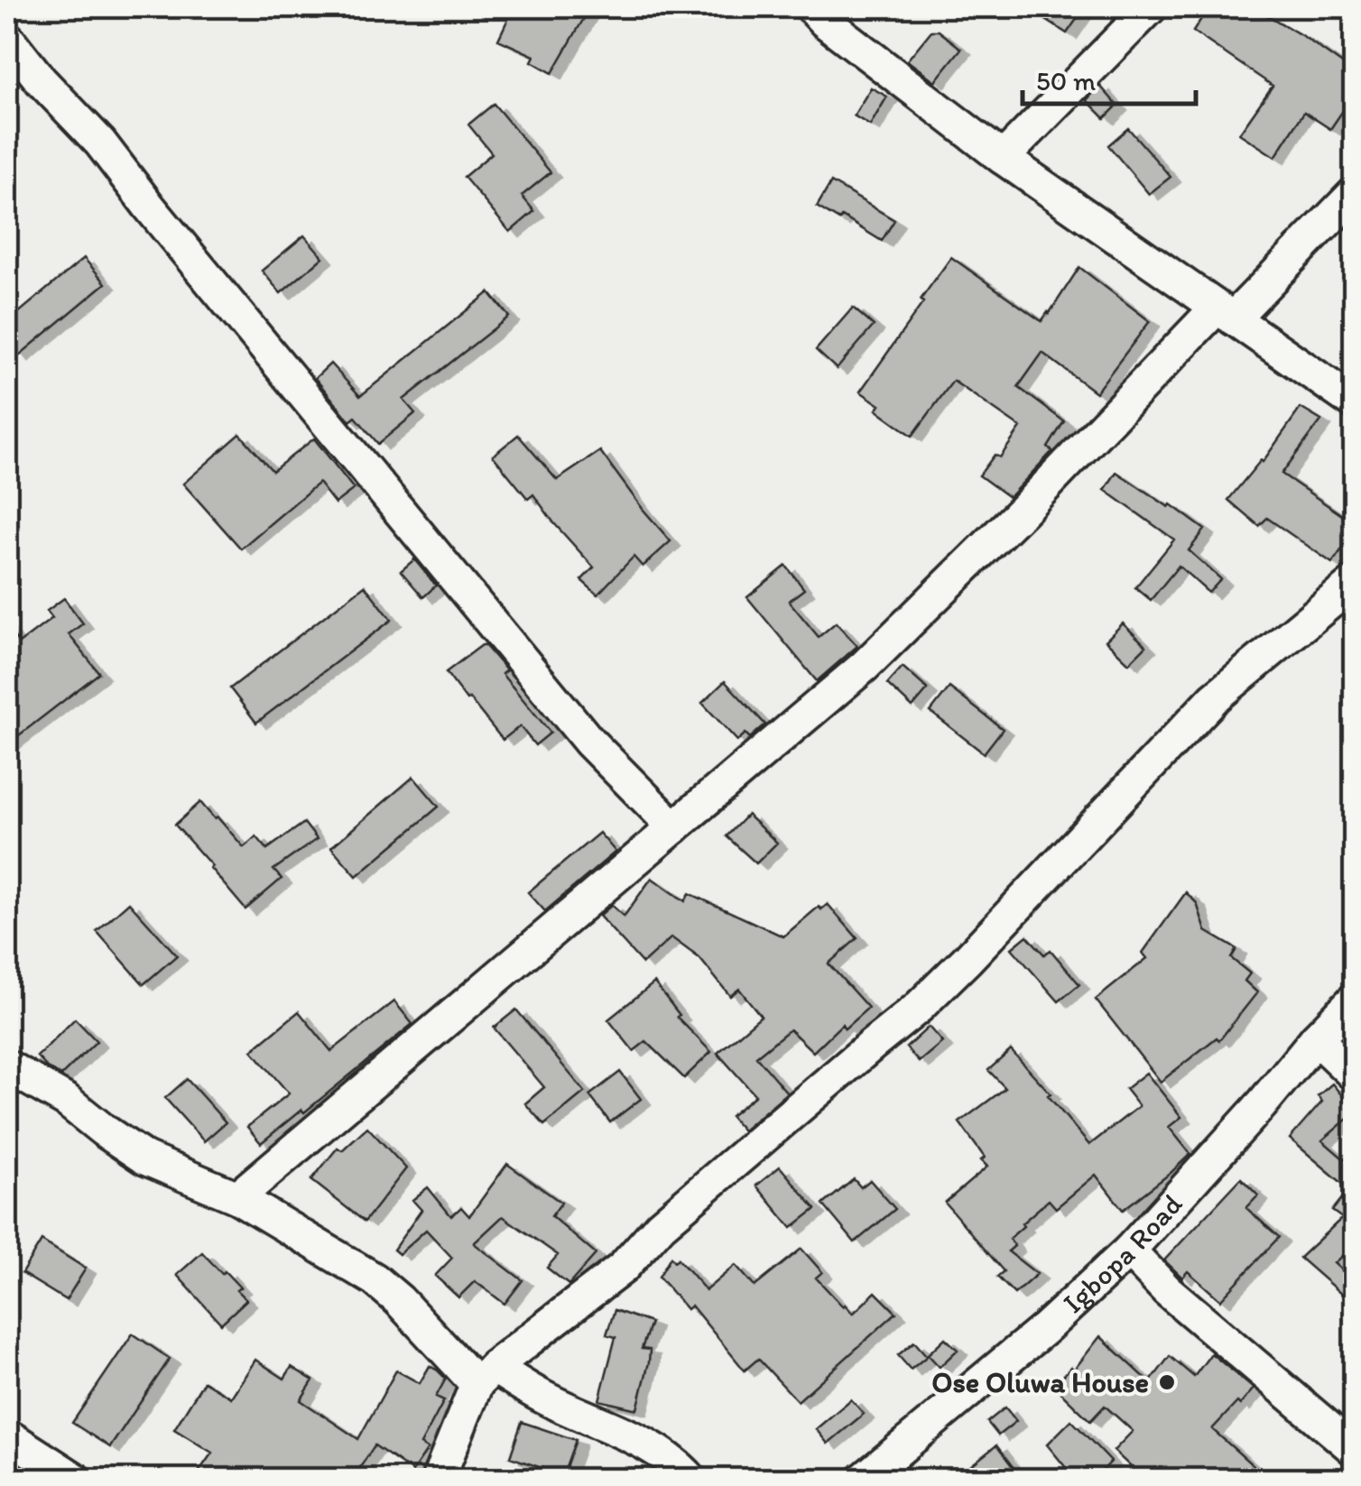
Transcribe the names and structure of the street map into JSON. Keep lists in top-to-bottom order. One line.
{"streets":{"street":["Igbopa Road"]},"places":["Ose Oluwa House"],"scale_bar":"50 m"}
